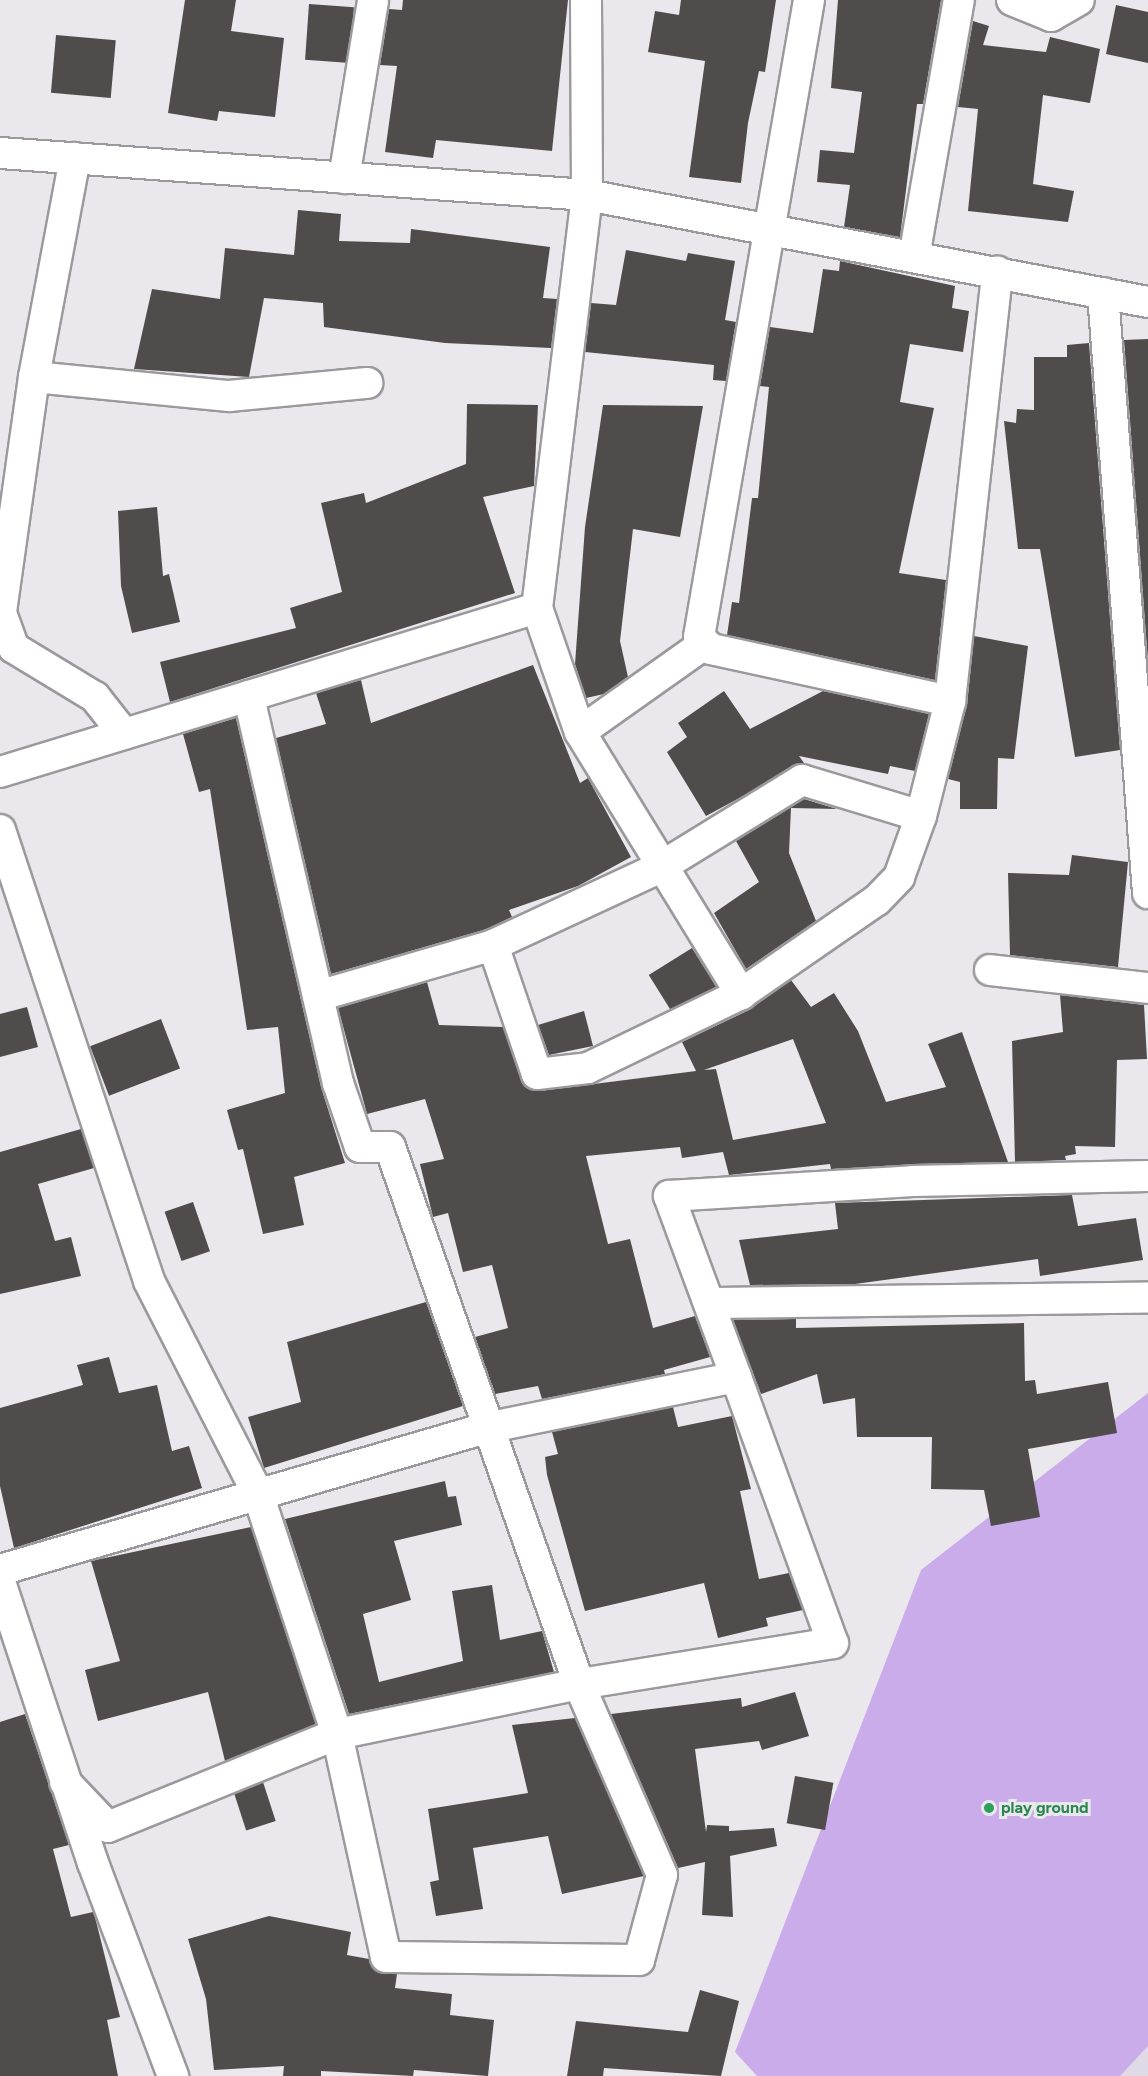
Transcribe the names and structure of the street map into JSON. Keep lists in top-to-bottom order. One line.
{"places":["play ground"]}
